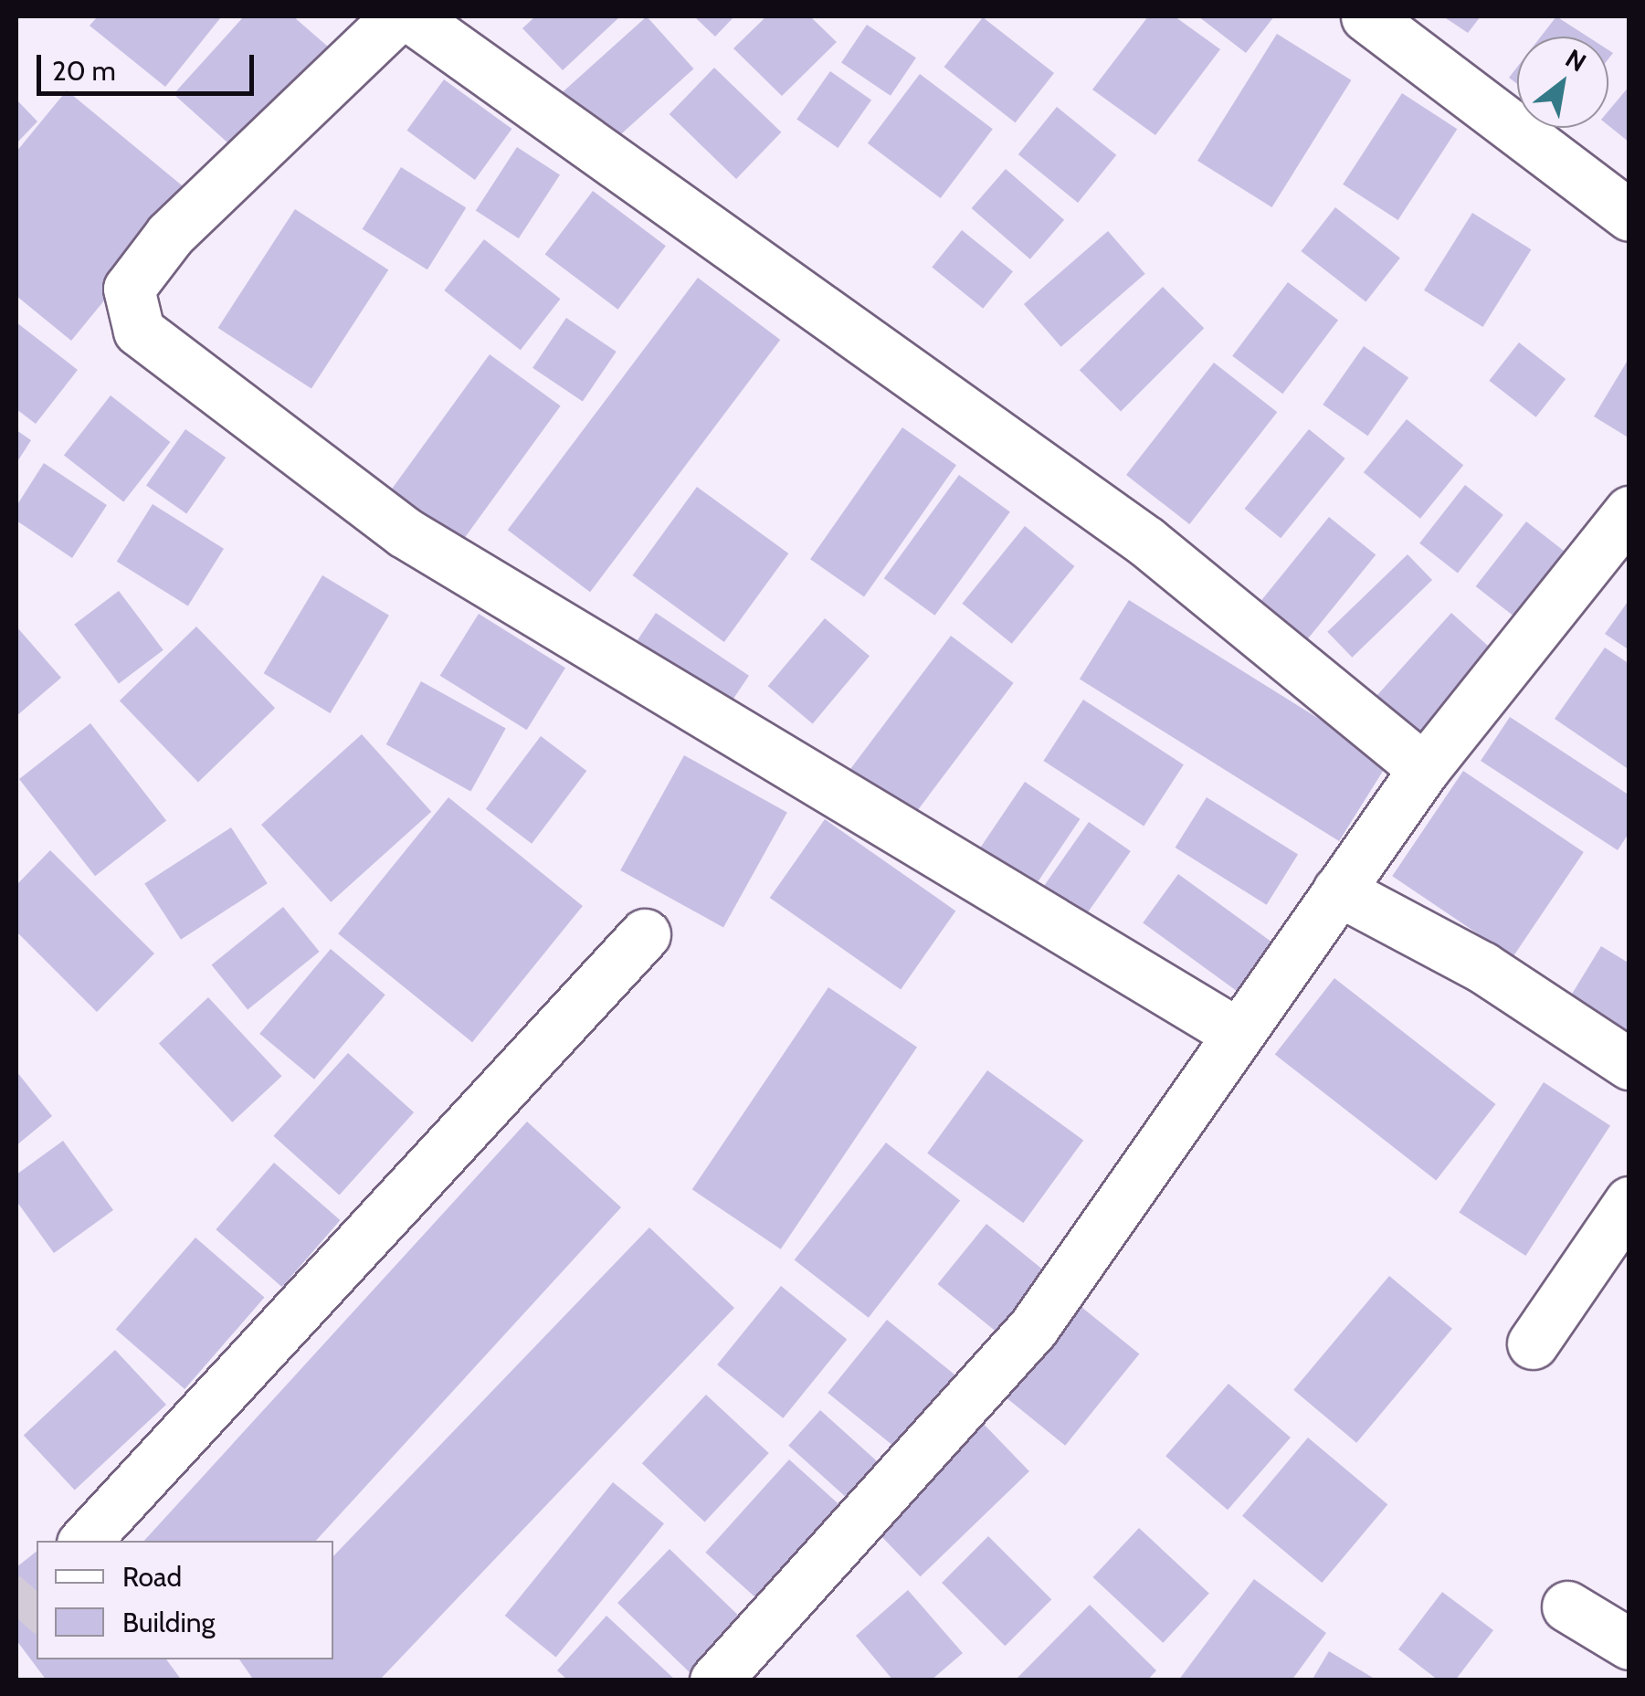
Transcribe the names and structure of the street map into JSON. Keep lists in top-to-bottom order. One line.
{"legend":["Road","Building"],"scale_bar":"20 m","north":"top right"}
